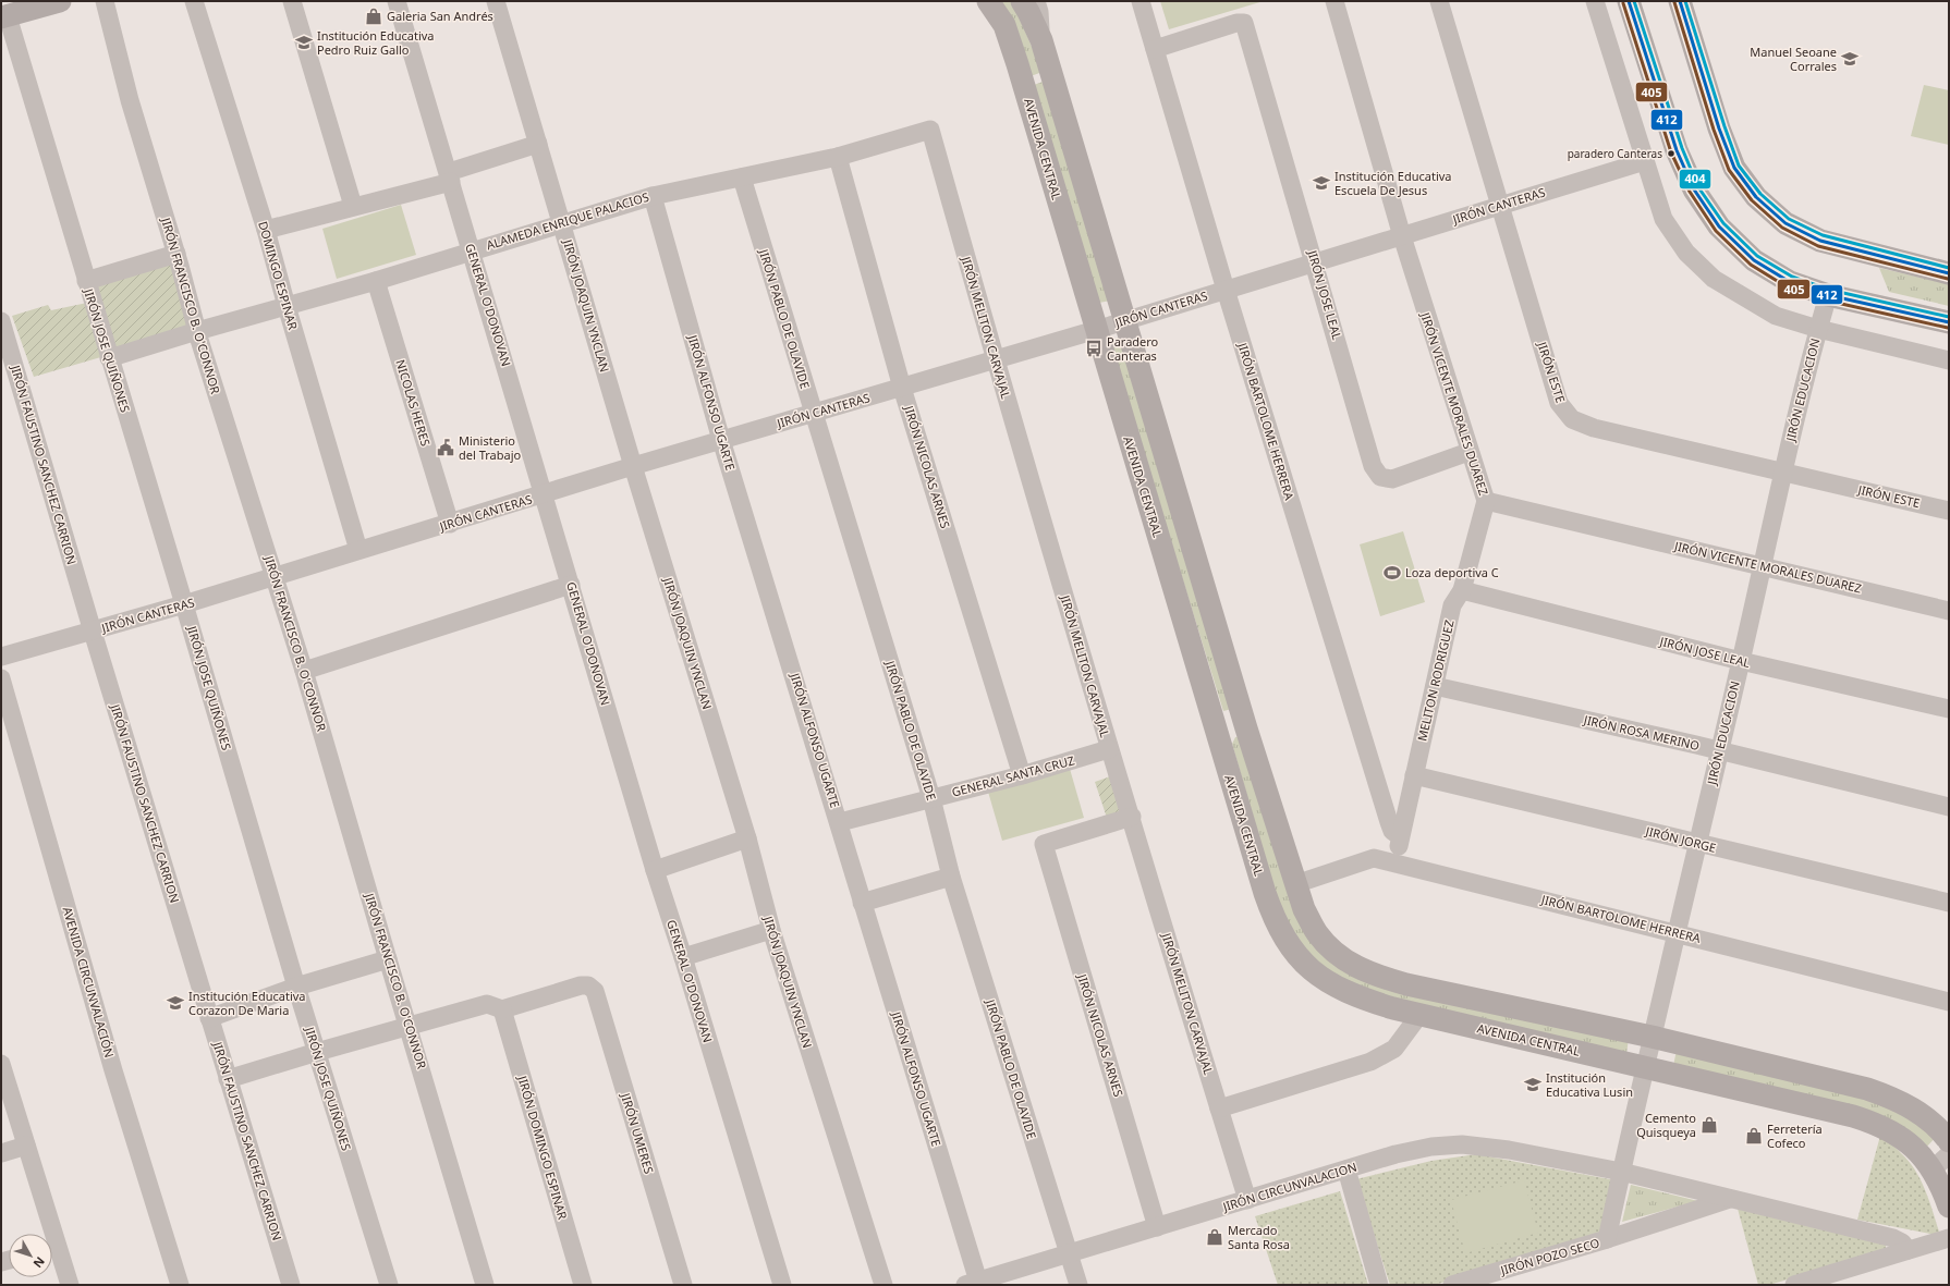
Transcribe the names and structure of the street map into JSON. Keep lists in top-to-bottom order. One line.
{"streets":{"main road":["AVENIDA CENTRAL"],"street":["JIRÓN CANTERAS","ALAMEDA ENRIQUE PALACIOS","DOMINGO ESPINAR","JIRÓN JOSE LEAL","GENERAL O'DONOVAN","JIRÓN FRANCISCO B. O'CONNOR","JIRÓN JOAQUIN YNCLAN","JIRÓN PABLO DE OLAVIDE","JIRÓN MELITON CARVAJAL","JIRÓN JOSE QUIÑONES","JIRÓN ESTE","JIRÓN EDUCACION","NICOLAS HERES","JIRÓN ALFONSO UGARTE","JIRÓN VICENTE MORALES DUAREZ","JIRÓN BARTOLOME HERRERA","JIRÓN FAUSTINO SANCHEZ CARRION","JIRÓN NICOLAS ARNES","MELITON RODRIGUEZ","JIRÓN ROSA MERINO","GENERAL SANTA CRUZ","JIRÓN JORGE","AVENIDA CIRCUNVALACIÓN","JIRÓN UMERES","JIRÓN DOMINGO ESPINAR","JIRÓN CIRCUNVALACION","JIRÓN POZO SECO"]},"crossings":[["AVENIDA CENTRAL","JIRÓN CANTERAS"],["AVENIDA CENTRAL","JIRÓN EDUCACION"],["JIRÓN CANTERAS","DOMINGO ESPINAR"],["JIRÓN CANTERAS","JIRÓN JOSE LEAL"],["JIRÓN CANTERAS","GENERAL O'DONOVAN"],["JIRÓN CANTERAS","JIRÓN FRANCISCO B. O'CONNOR"],["JIRÓN CANTERAS","JIRÓN JOAQUIN YNCLAN"],["JIRÓN CANTERAS","JIRÓN PABLO DE OLAVIDE"],["JIRÓN CANTERAS","JIRÓN MELITON CARVAJAL"],["JIRÓN CANTERAS","JIRÓN JOSE QUIÑONES"],["JIRÓN CANTERAS","JIRÓN ESTE"],["JIRÓN CANTERAS","NICOLAS HERES"],["JIRÓN CANTERAS","JIRÓN ALFONSO UGARTE"],["JIRÓN CANTERAS","JIRÓN VICENTE MORALES DUAREZ"],["JIRÓN CANTERAS","JIRÓN BARTOLOME HERRERA"],["JIRÓN CANTERAS","JIRÓN FAUSTINO SANCHEZ CARRION"],["JIRÓN CANTERAS","JIRÓN NICOLAS ARNES"],["ALAMEDA ENRIQUE PALACIOS","DOMINGO ESPINAR"],["ALAMEDA ENRIQUE PALACIOS","GENERAL O'DONOVAN"],["ALAMEDA ENRIQUE PALACIOS","JIRÓN FRANCISCO B. O'CONNOR"],["ALAMEDA ENRIQUE PALACIOS","JIRÓN JOAQUIN YNCLAN"],["ALAMEDA ENRIQUE PALACIOS","JIRÓN PABLO DE OLAVIDE"],["ALAMEDA ENRIQUE PALACIOS","JIRÓN MELITON CARVAJAL"],["ALAMEDA ENRIQUE PALACIOS","JIRÓN JOSE QUIÑONES"],["ALAMEDA ENRIQUE PALACIOS","NICOLAS HERES"],["ALAMEDA ENRIQUE PALACIOS","JIRÓN ALFONSO UGARTE"],["ALAMEDA ENRIQUE PALACIOS","JIRÓN NICOLAS ARNES"],["JIRÓN JOSE LEAL","JIRÓN EDUCACION"],["JIRÓN JOSE LEAL","JIRÓN VICENTE MORALES DUAREZ"],["JIRÓN JOSE LEAL","JIRÓN BARTOLOME HERRERA"],["JIRÓN JOSE LEAL","MELITON RODRIGUEZ"],["JIRÓN PABLO DE OLAVIDE","GENERAL SANTA CRUZ"],["JIRÓN PABLO DE OLAVIDE","JIRÓN CIRCUNVALACION"],["JIRÓN MELITON CARVAJAL","JIRÓN NICOLAS ARNES"],["JIRÓN MELITON CARVAJAL","GENERAL SANTA CRUZ"],["JIRÓN MELITON CARVAJAL","JIRÓN CIRCUNVALACION"],["JIRÓN ESTE","JIRÓN EDUCACION"],["JIRÓN EDUCACION","JIRÓN VICENTE MORALES DUAREZ"],["JIRÓN EDUCACION","JIRÓN BARTOLOME HERRERA"],["JIRÓN EDUCACION","JIRÓN ROSA MERINO"],["JIRÓN EDUCACION","JIRÓN JORGE"],["JIRÓN EDUCACION","JIRÓN CIRCUNVALACION"],["JIRÓN EDUCACION","JIRÓN POZO SECO"],["JIRÓN ALFONSO UGARTE","GENERAL SANTA CRUZ"],["JIRÓN ALFONSO UGARTE","JIRÓN CIRCUNVALACION"],["JIRÓN VICENTE MORALES DUAREZ","MELITON RODRIGUEZ"],["JIRÓN BARTOLOME HERRERA","MELITON RODRIGUEZ"],["JIRÓN NICOLAS ARNES","GENERAL SANTA CRUZ"],["JIRÓN NICOLAS ARNES","JIRÓN CIRCUNVALACION"],["MELITON RODRIGUEZ","JIRÓN ROSA MERINO"],["MELITON RODRIGUEZ","JIRÓN JORGE"],["JIRÓN UMERES","JIRÓN DOMINGO ESPINAR"],["JIRÓN CIRCUNVALACION","JIRÓN POZO SECO"]],"places":{"shop":["Galeria San Andrés","Cemento Quisqueya","Ferretería Cofeco","Mercado Santa Rosa"],"school or university":["Institución Educativa Pedro Ruiz Gallo","Manuel Seoane Corrales","Institución Educativa Escuela De Jesus","Institución Educativa Corazon De Maria","Institución Educativa Lusin"],"other":["paradero Canteras"],"bus stop":["Paradero Canteras"],"public building":["Ministerio del Trabajo"],"sports":["Loza deportiva C"]},"lines":["transit line 412","transit line 404","transit line 405"],"north":"bottom right"}
